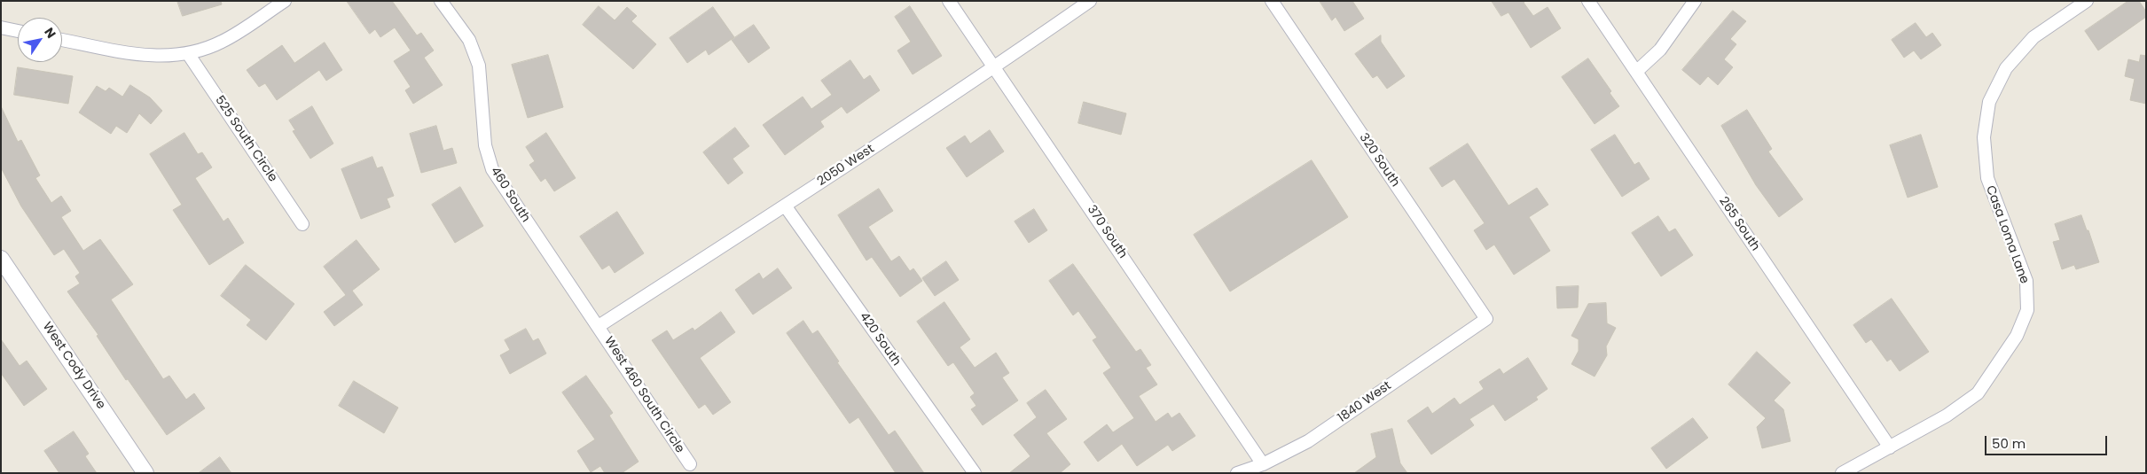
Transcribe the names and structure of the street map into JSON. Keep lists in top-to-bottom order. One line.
{"streets":{"street":["525 South Circle","320 South","2050 West","460 South","265 South","370 South","Casa Loma Lane","420 South","West Cody Drive","West 460 South Circle","1840 West"]},"crossings":[["320 South","1840 West"],["2050 West","460 South"],["2050 West","370 South"],["2050 West","420 South"],["2050 West","West 460 South Circle"],["460 South","West 460 South Circle"],["265 South","Casa Loma Lane"],["370 South","1840 West"]],"scale_bar":"50 m","north":"top right"}
